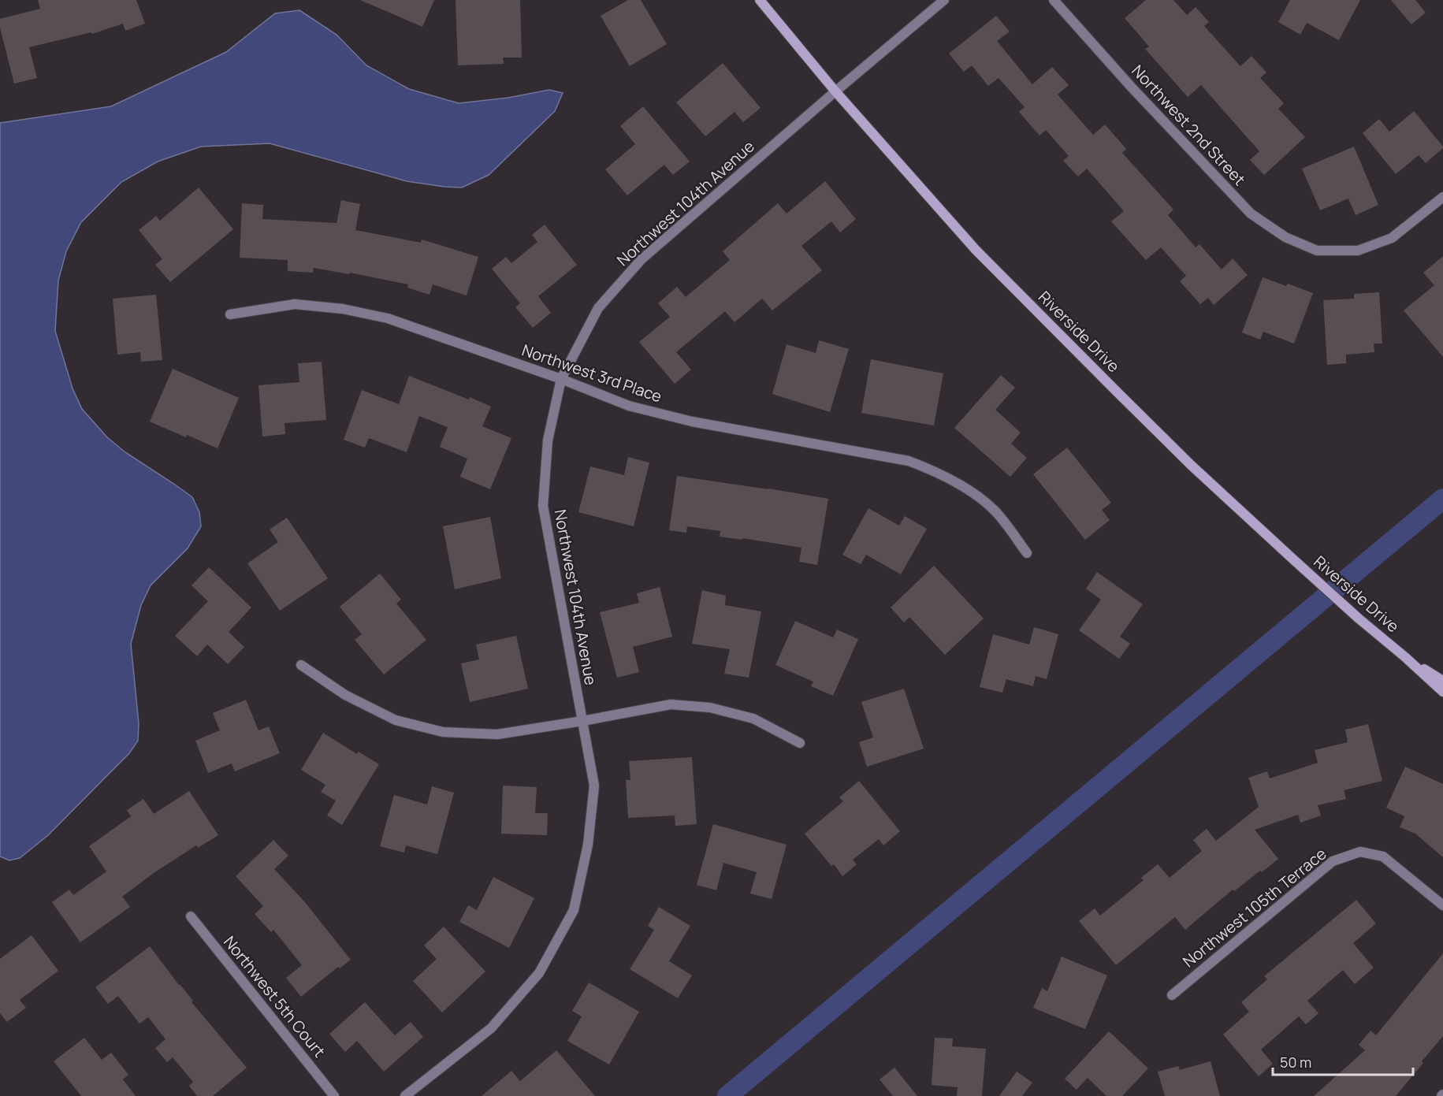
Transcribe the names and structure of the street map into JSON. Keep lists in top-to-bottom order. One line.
{"streets":{"street":["Northwest 2nd Street","Northwest 104th Avenue","Riverside Drive","Northwest 3rd Place","Northwest 105th Terrace","Northwest 5th Court"]},"crossings":[["Northwest 104th Avenue","Riverside Drive"],["Northwest 104th Avenue","Northwest 3rd Place"]],"scale_bar":"50 m"}
